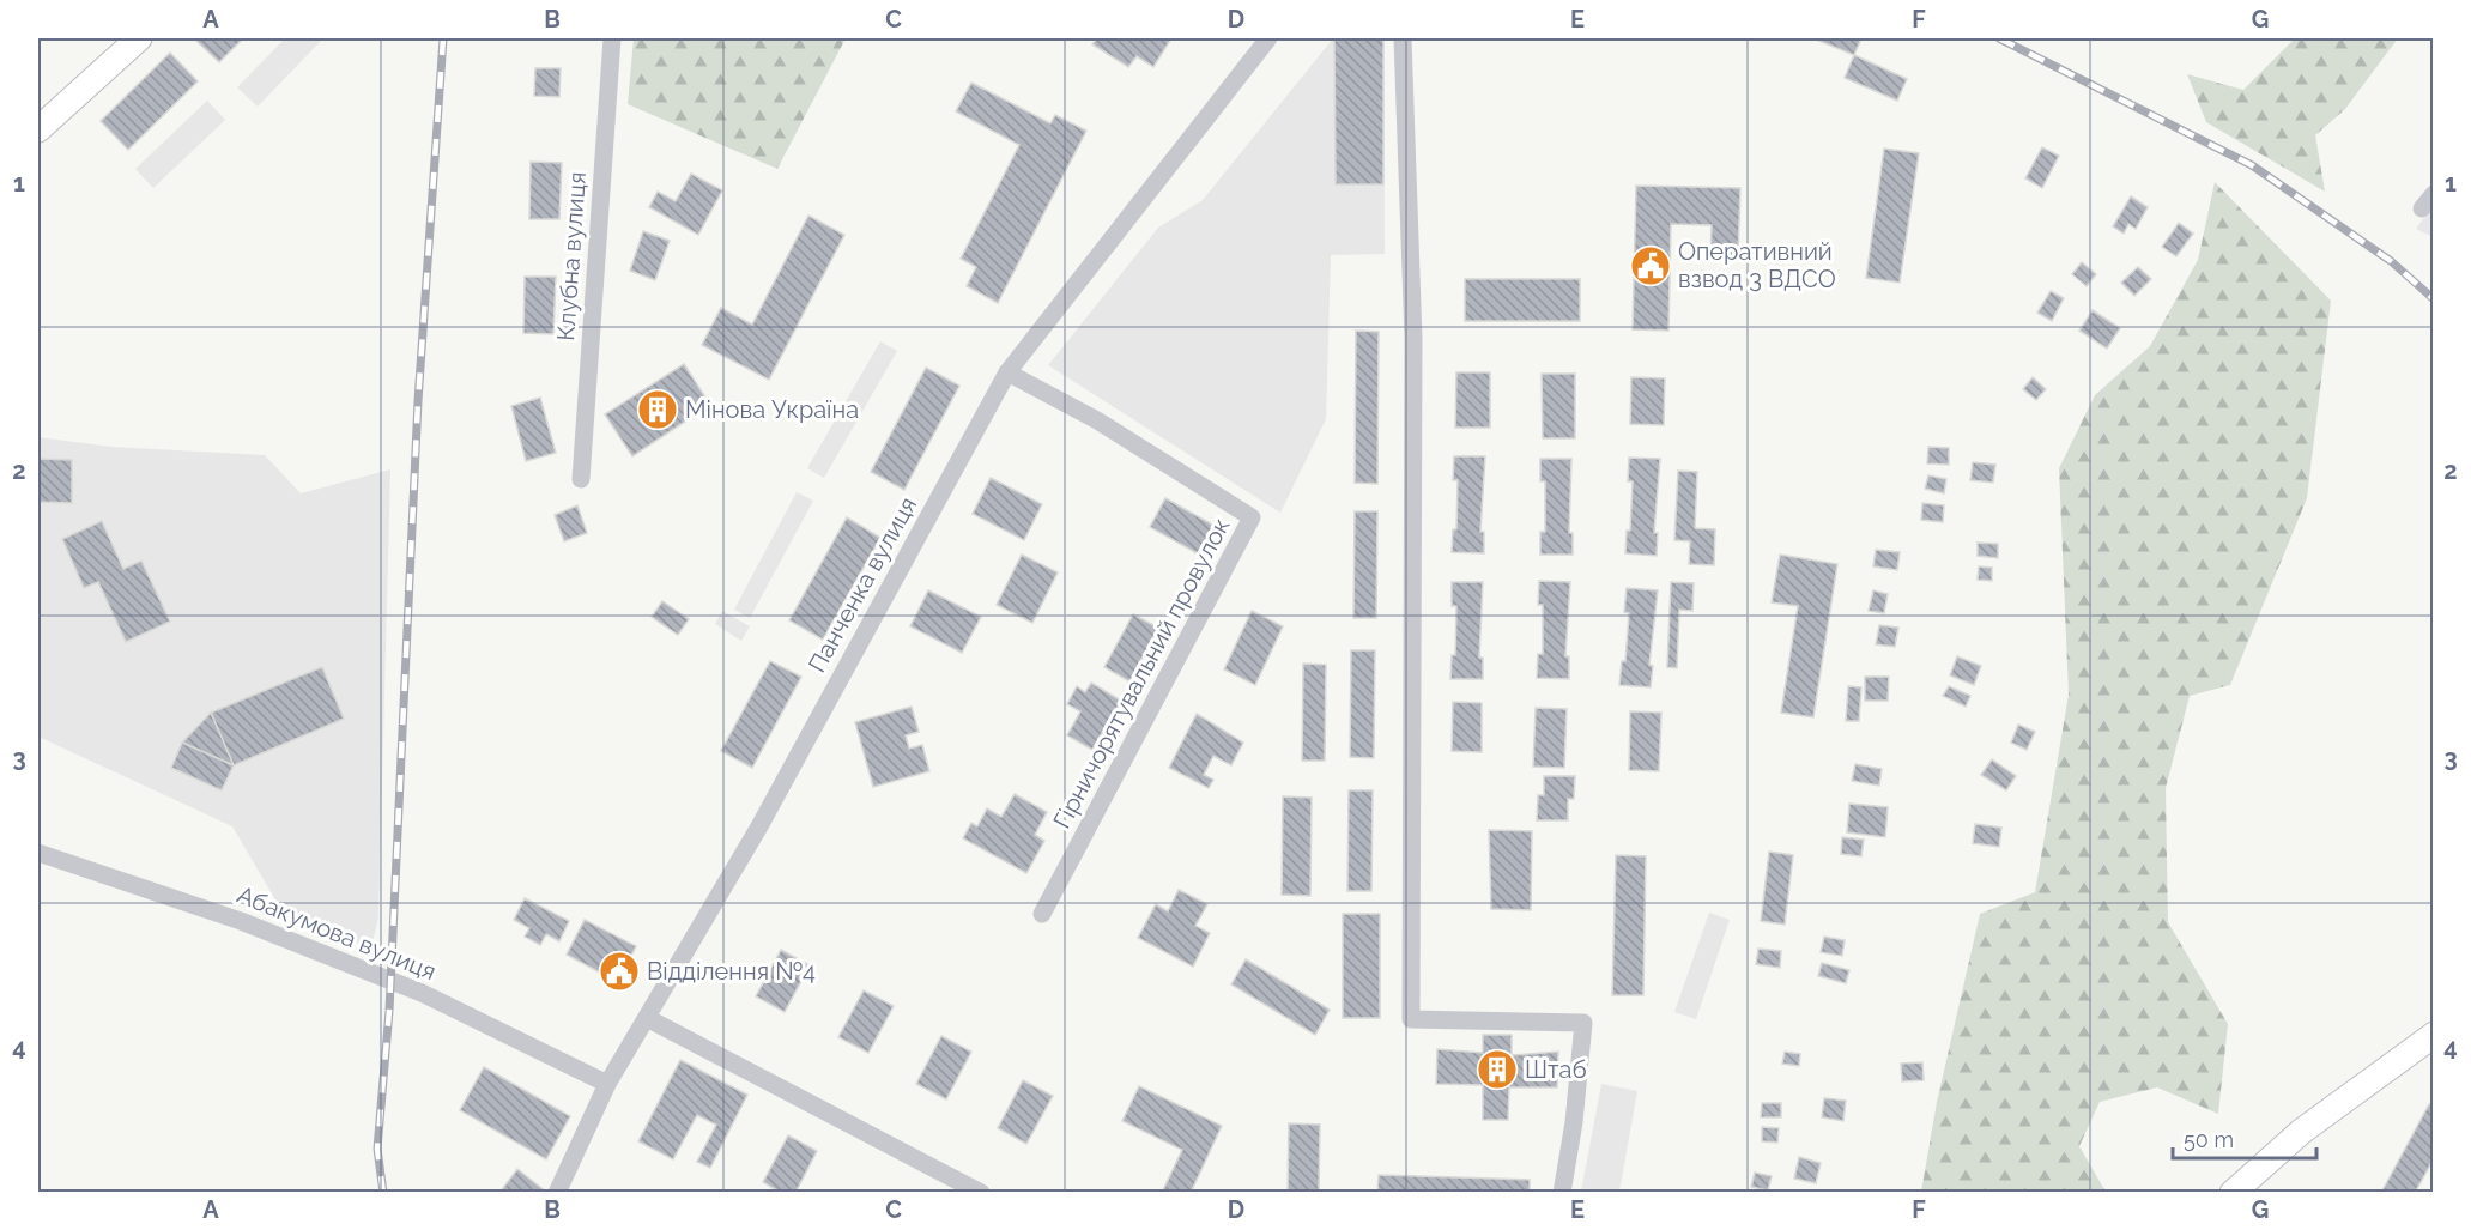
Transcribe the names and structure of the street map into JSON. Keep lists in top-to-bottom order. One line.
{"streets":{"street":["Клубна вулиця","Панченка вулиця","Гірничорятувальний провулок","Абакумова вулиця"]},"crossings":[["Панченка вулиця","Гірничорятувальний провулок"],["Панченка вулиця","Абакумова вулиця"]],"places":{"public building":["Оперативний взвод 3 ВДСО","Відділення №4"],"building":["Мінова Україна","Штаб"]},"scale_bar":"50 m","grid":{"columns":["A","B","C","D","E","F","G"],"rows":["1","2","3","4"]}}
